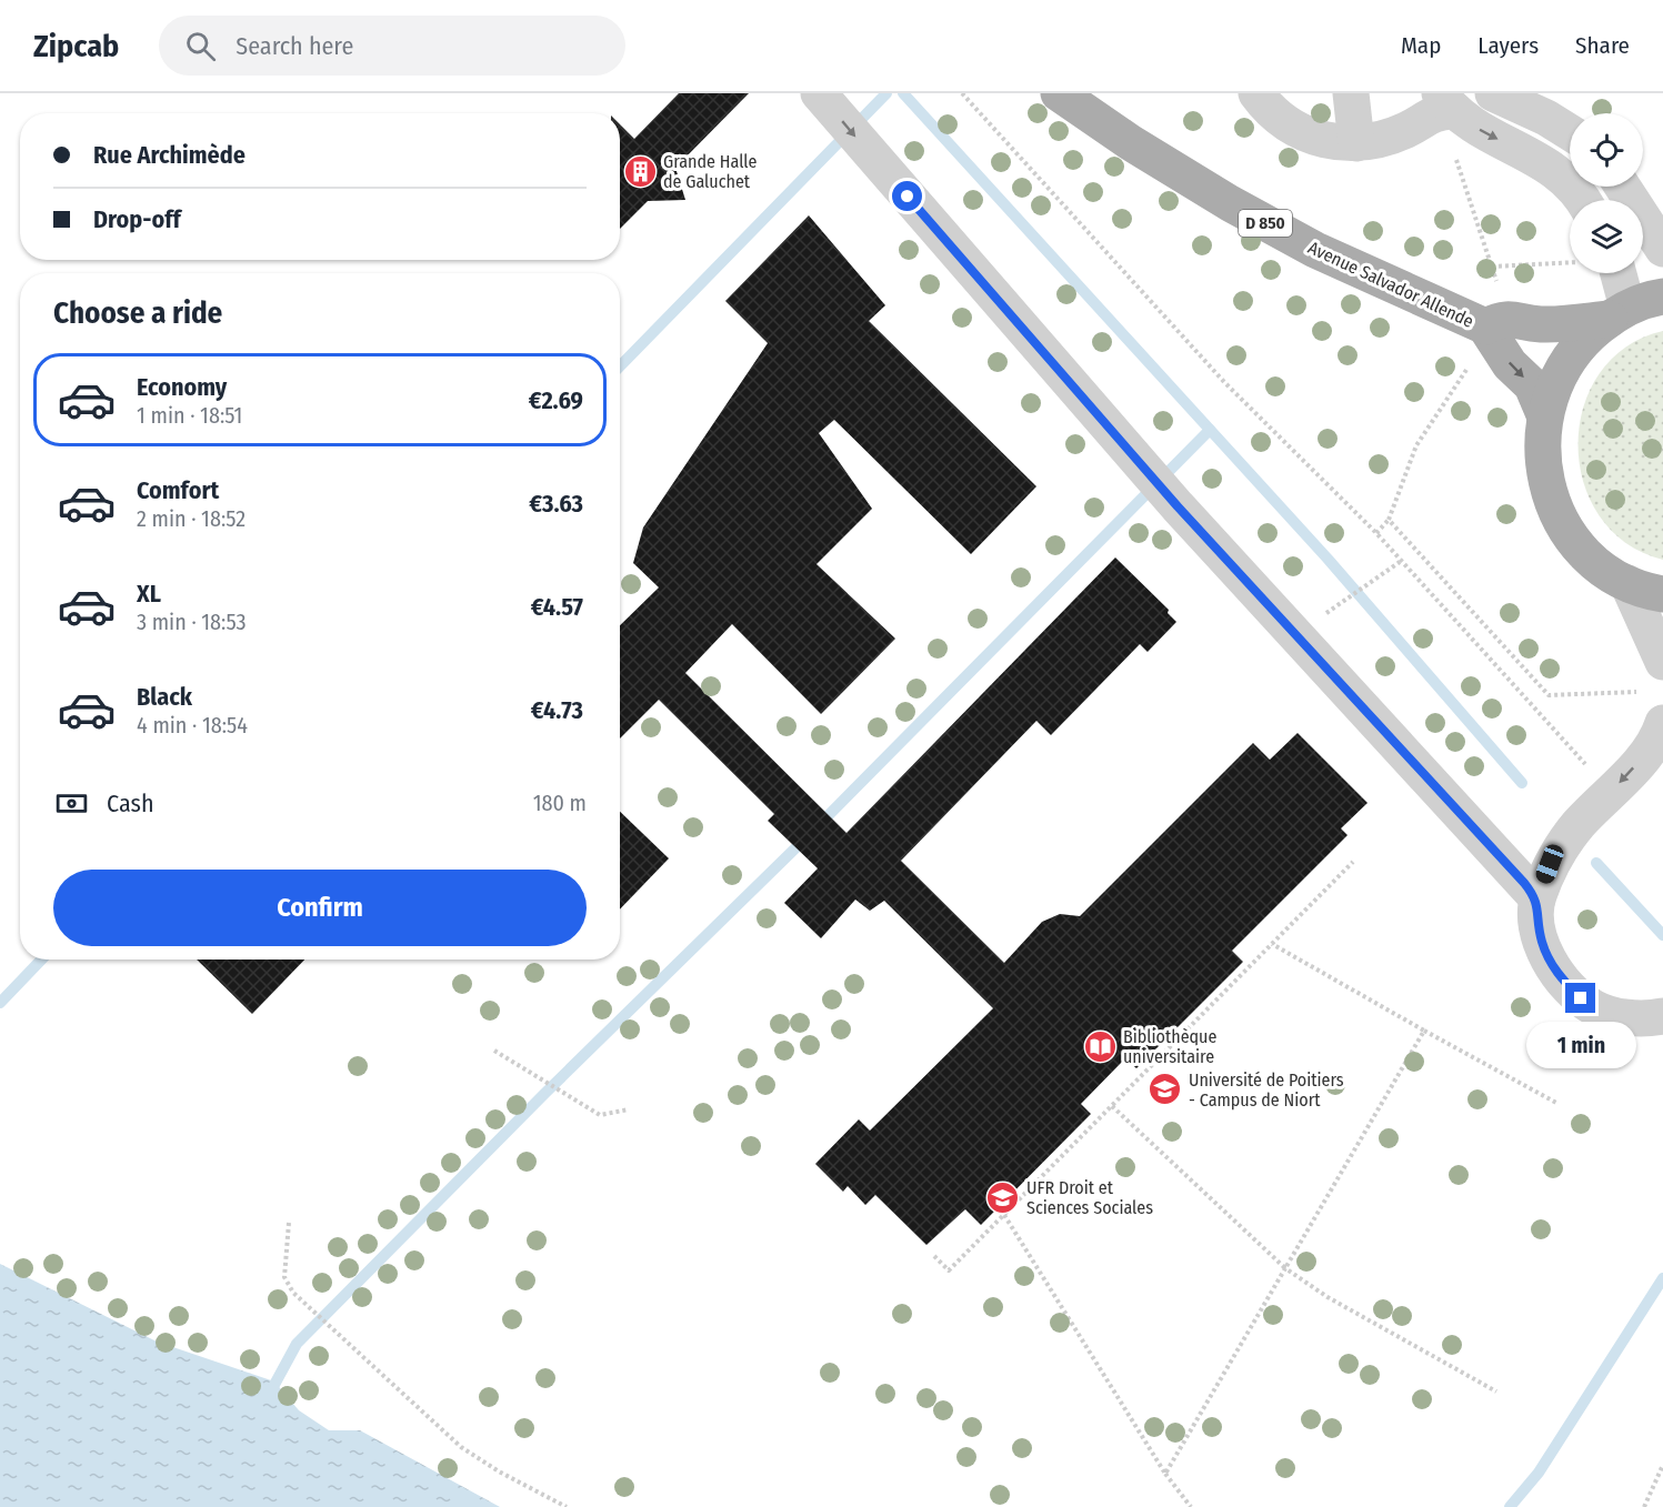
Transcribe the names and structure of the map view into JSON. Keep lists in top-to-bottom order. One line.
{"streets":{"main road":["D 850","Avenue Salvador Allende"]},"places":{"building":["Grande Halle de Galuchet"],"library":["Bibliothèque universitaire"],"school or university":["Université de Poitiers - Campus de Niort","UFR Droit et Sciences Sociales"]},"page":{"header":"Zipcab","search":"Search here","nav":["Map","Layers","Share"],"banner":["Rue Archimède","Drop-off"],"heading":"Choose a ride","list":[{"name":"Economy","note":"1 min · 18:51","value":"€2.69"},{"name":"Comfort","note":"2 min · 18:52","value":"€3.63"},{"name":"XL","note":"3 min · 18:53","value":"€4.57"},{"name":"Black","note":"4 min · 18:54","value":"€4.73"}],"pay":["Cash","180 m"],"buttons":"Confirm","bubble":"1 min"}}
